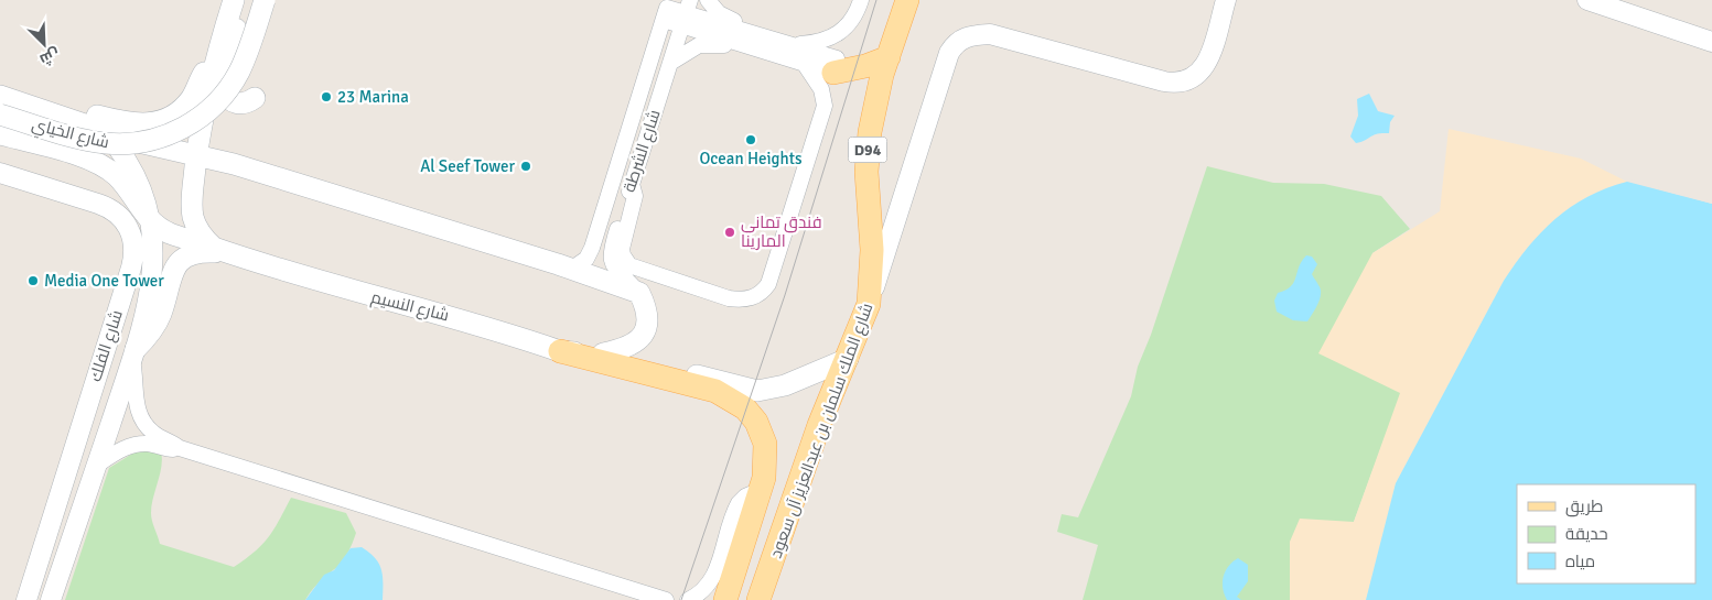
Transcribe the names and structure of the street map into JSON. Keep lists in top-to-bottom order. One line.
{"streets":{"main road":["شارع الخياي","D94","شارع النسيم","شارع الملك سلمان بن عبدالعزيز آل سعود"],"street":["شارع الشرطة","شارع الفلك"]},"crossings":[["شارع النسيم","شارع الفلك"],["شارع النسيم","شارع الملك سلمان بن عبدالعزيز آل سعود"]],"places":["23 Marina","Ocean Heights","Al Seef Tower","فندق تماني المارينا","Media One Tower"],"legend":["طريق","حديقة","مياه"],"north":"bottom right"}
